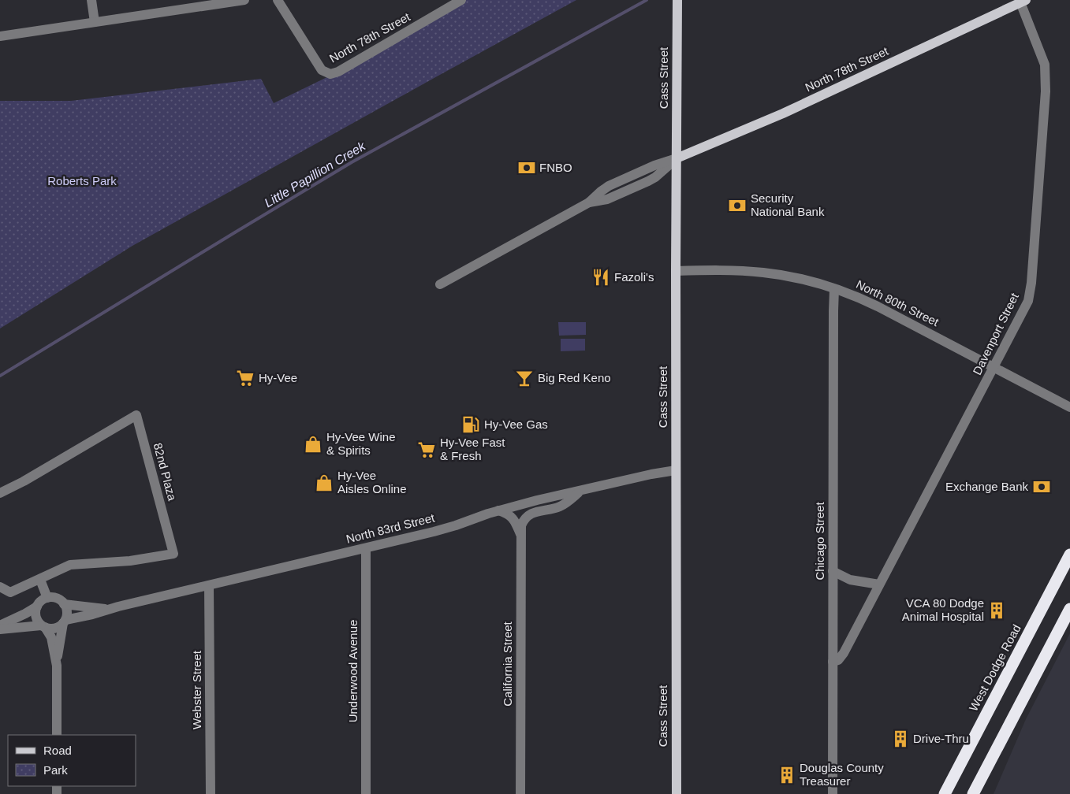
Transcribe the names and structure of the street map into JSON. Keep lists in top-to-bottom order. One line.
{"streets":{"highway":["West Dodge Road"],"main road":["North 78th Street","Cass Street"],"street":["North 80th Street","Davenport Street","82nd Plaza","North 83rd Street","Chicago Street","California Street","Underwood Avenue","Webster Street"]},"crossings":[["North 78th Street","Cass Street"],["North 78th Street","Davenport Street"],["Cass Street","North 80th Street"],["Cass Street","North 83rd Street"],["North 80th Street","Davenport Street"],["North 80th Street","Chicago Street"],["Davenport Street","Chicago Street"],["North 83rd Street","California Street"],["North 83rd Street","Underwood Avenue"],["North 83rd Street","Webster Street"]],"water":["Little Papillion Creek"],"parks":["Roberts Park"],"places":{"bank":["FNBO","Security National Bank","Exchange Bank"],"restaurant":["Fazoli's"],"supermarket":["Hy-Vee","Hy-Vee Fast & Fresh"],"bar":["Big Red Keno"],"fuel station":["Hy-Vee Gas"],"shop":["Hy-Vee Wine & Spirits","Hy-Vee Aisles Online"],"building":["VCA 80 Dodge Animal Hospital","Drive-Thru","Douglas County Treasurer"]},"legend":["Road","Park"]}
